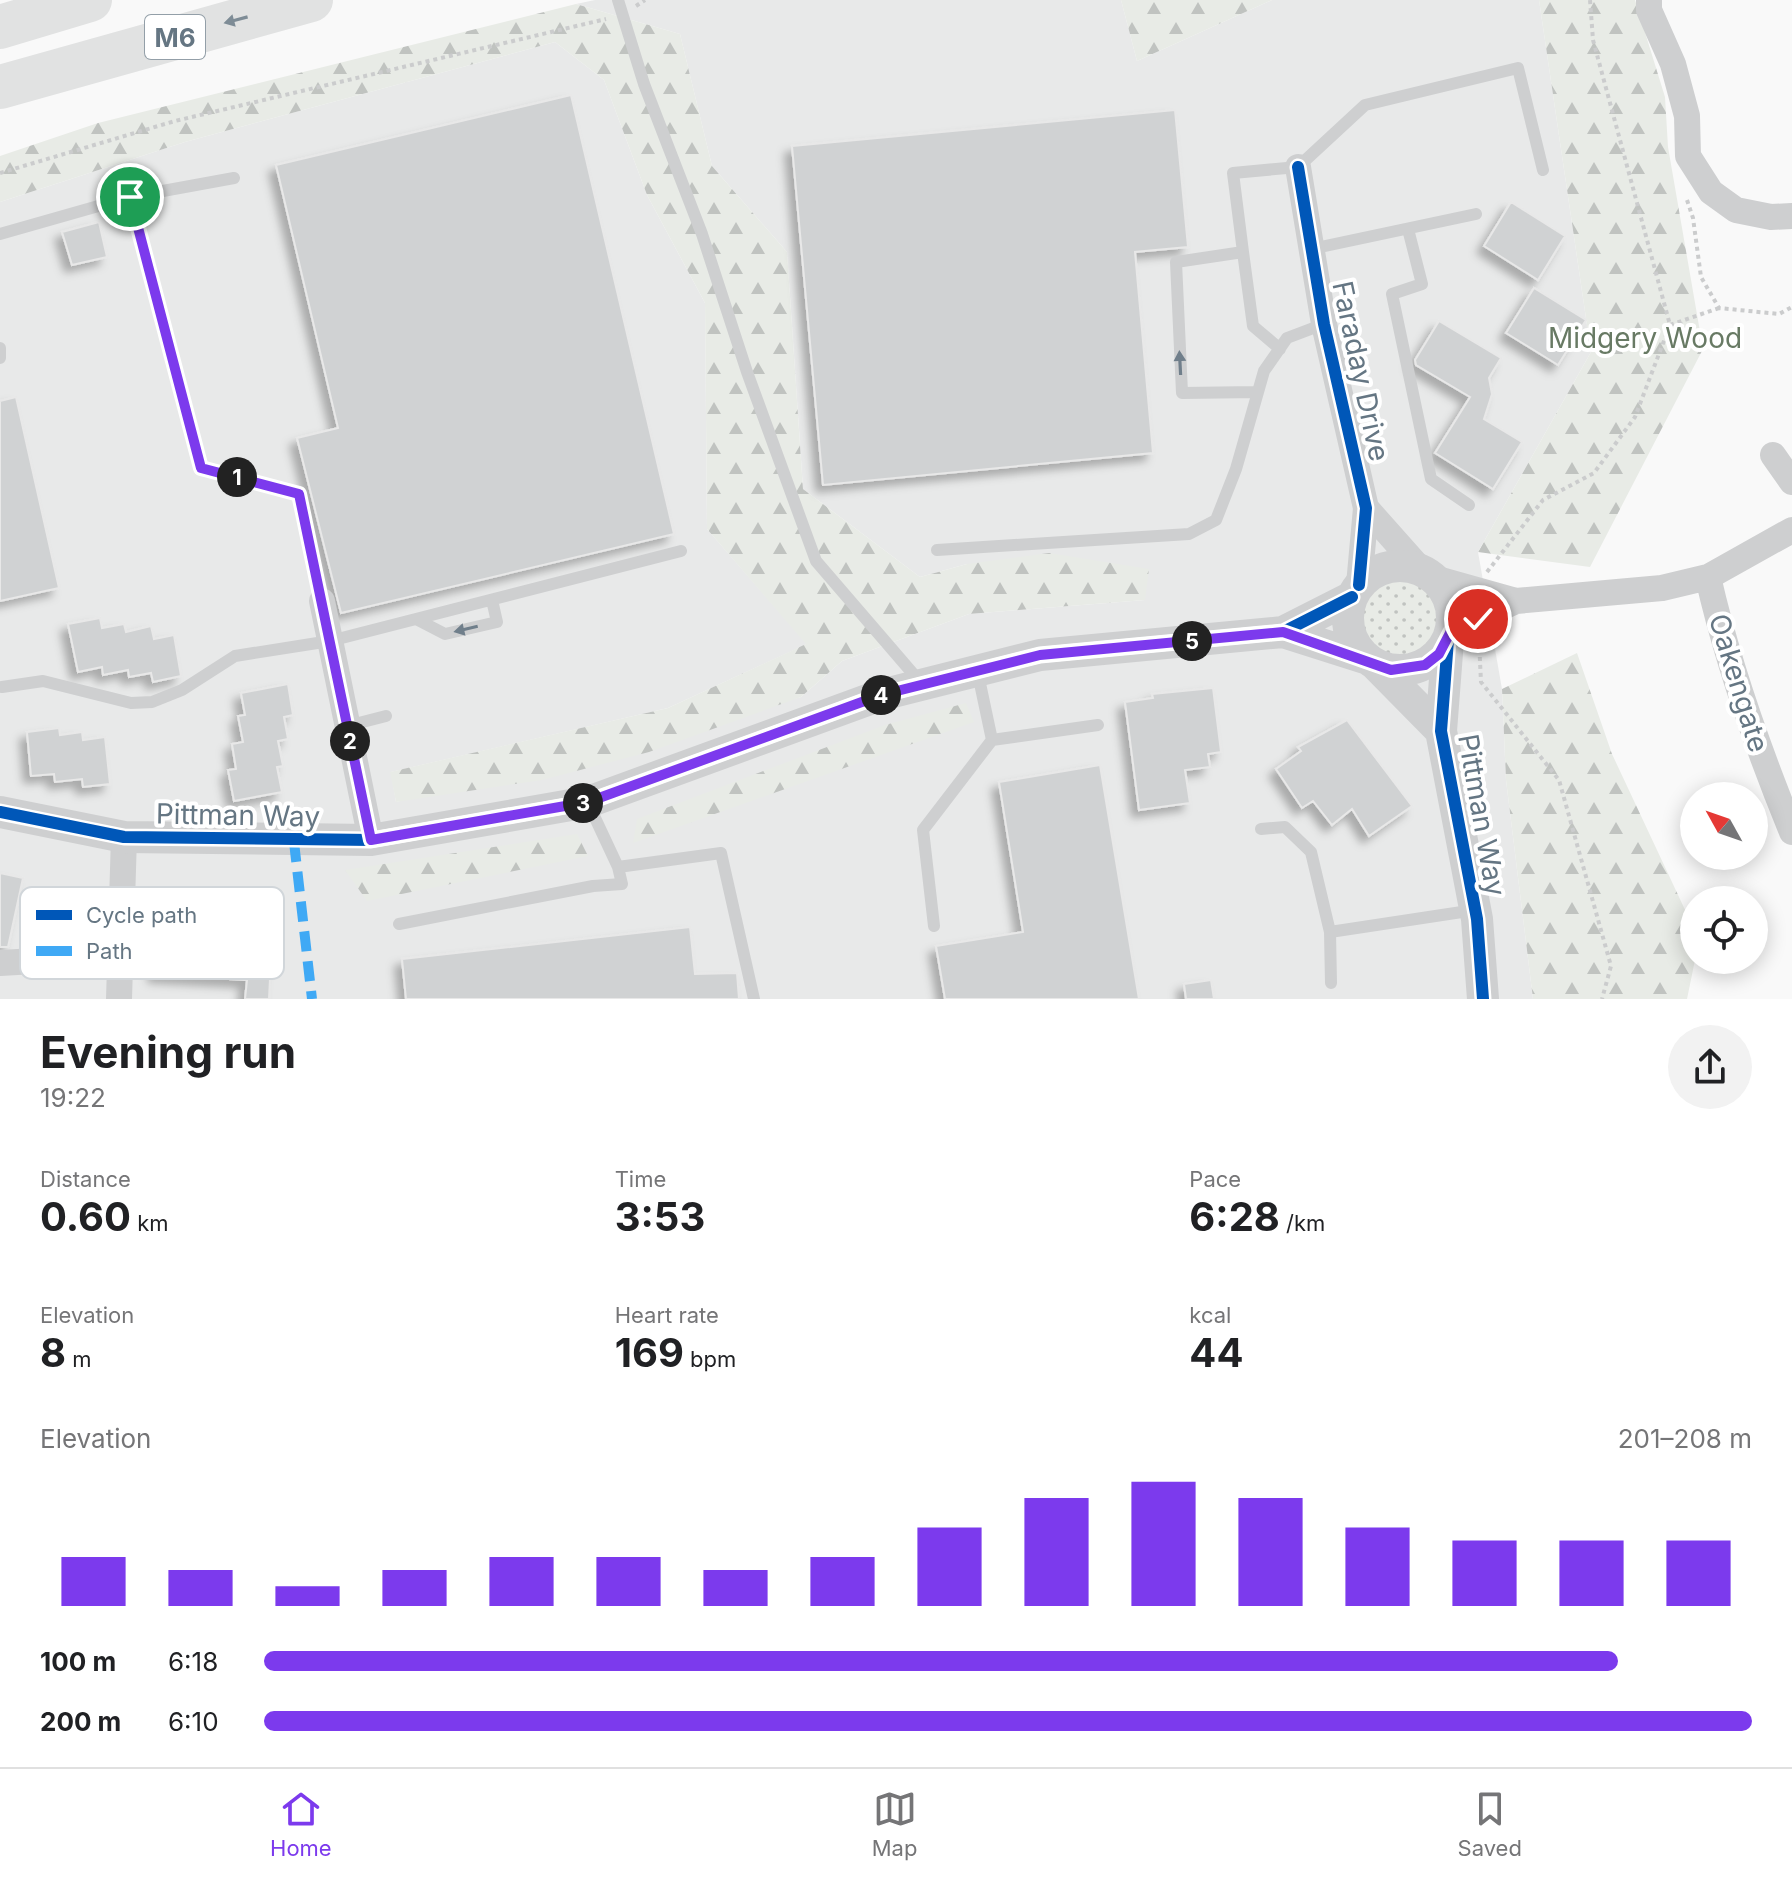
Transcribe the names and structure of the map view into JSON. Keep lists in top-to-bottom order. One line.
{"streets":{"highway":["M6"],"street":["Faraday Drive","Oakengate","Pittman Way"]},"crossings":[["Faraday Drive","Pittman Way"]],"parks":["Midgery Wood"],"legend":["Cycle path","Path"],"north":"top left","page":{"pins":["1","5","4","2","3"],"heading":["Evening run","19:22"],"stats":[["Distance","0.60 km"],["Time","3:53"],["Pace","6:28 /km"],["Elevation","8 m"],["Heart rate","169 bpm"],["kcal","44"]],"chart":["Elevation","201–208 m"],"list":[{"name":"100 m","note":"6:18"},{"name":"200 m","note":"6:10"}],"tabs":["Home","Map","Saved"]}}
